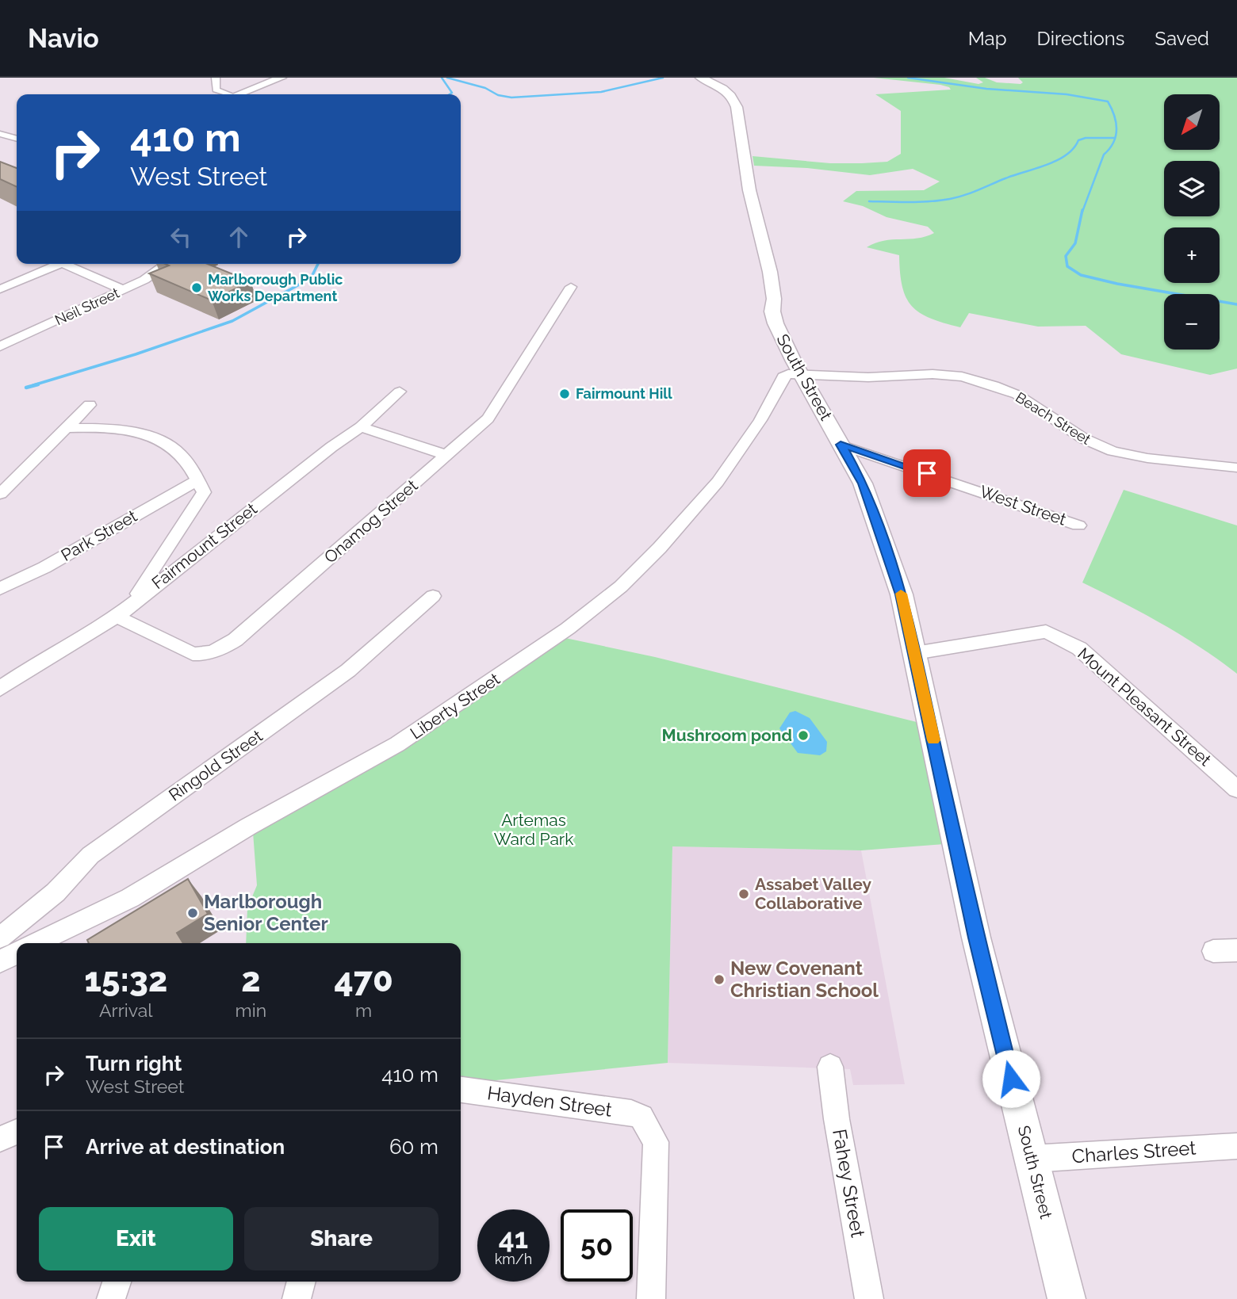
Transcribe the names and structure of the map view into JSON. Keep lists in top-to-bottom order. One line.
{"streets":{"main road":["South Street"],"street":["Neil Street","Beach Street","West Street","Onamog Street","Park Street","Fairmount Street","Liberty Street","Mount Pleasant Street","Ringold Street","Hayden Street","Charles Street","Fahey Street"]},"crossings":[["South Street","Beach Street"],["South Street","West Street"],["South Street","Liberty Street"],["South Street","Mount Pleasant Street"],["South Street","Charles Street"],["Beach Street","Liberty Street"],["Onamog Street","Fairmount Street"]],"parks":["Artemas Ward Park"],"places":["Marlborough Public Works Department","Fairmount Hill","Mushroom pond","Assabet Valley Collaborative","Marlborough Senior Center","New Covenant Christian School"],"north":"bottom left","page":{"header":"Navio","nav":["Map","Directions","Saved"],"map_buttons":["+","−"],"turn":["410 m","West Street"],"eta":["15:32","Arrival","2","min","470","m"],"list":[{"name":"Turn right","note":"West Street","value":"410 m"},{"name":"Arrive at destination","value":"60 m"}],"buttons":["Exit","Share"],"speed":"41 km/h","limit":"50"}}
